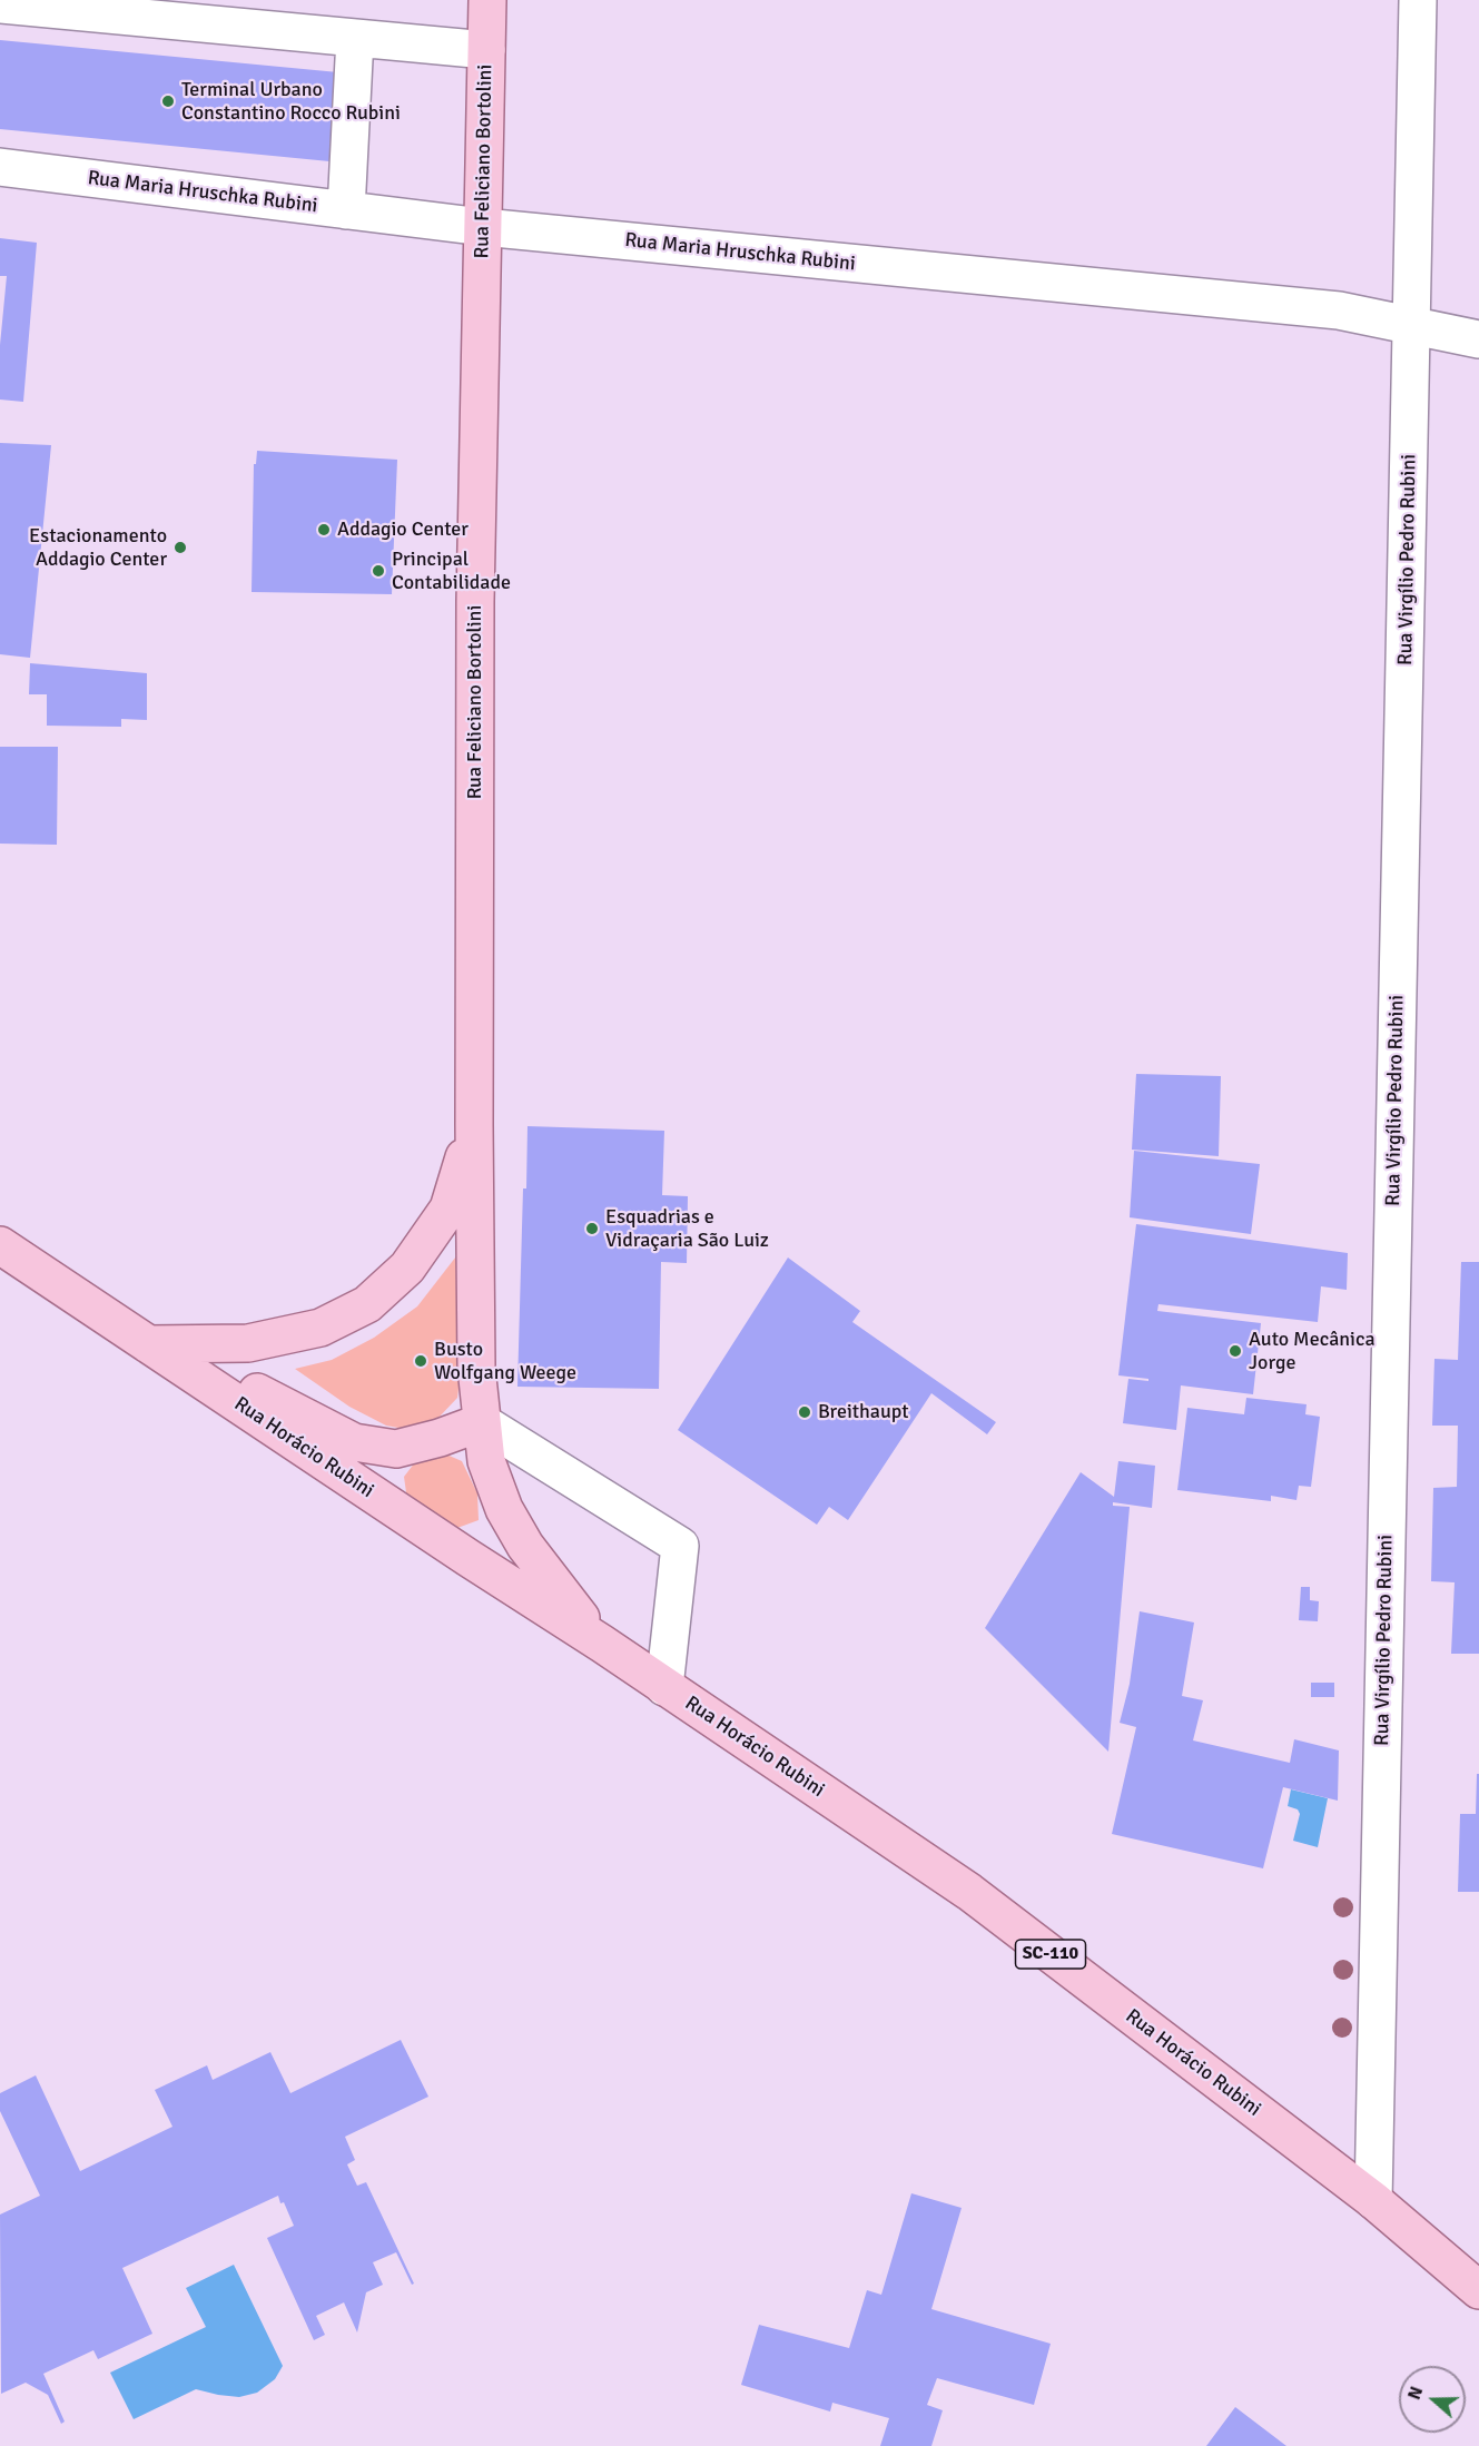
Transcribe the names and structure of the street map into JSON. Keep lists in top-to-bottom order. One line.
{"streets":{"main road":["Rua Feliciano Bortolini","Rua Horácio Rubini","SC-110"],"street":["Rua Maria Hruschka Rubini","Rua Virgílio Pedro Rubini"]},"crossings":[["Rua Feliciano Bortolini","Rua Maria Hruschka Rubini"],["Rua Feliciano Bortolini","Rua Horácio Rubini"],["Rua Maria Hruschka Rubini","Rua Virgílio Pedro Rubini"],["Rua Virgílio Pedro Rubini","Rua Horácio Rubini"]],"places":["Terminal Urbano Constantino Rocco Rubini","Addagio Center","Estacionamento Addagio Center","Principal Contabilidade","Esquadrias e Vidraçaria São Luiz","Auto Mecânica Jorge","Busto Wolfgang Weege","Breithaupt"],"north":"left"}
